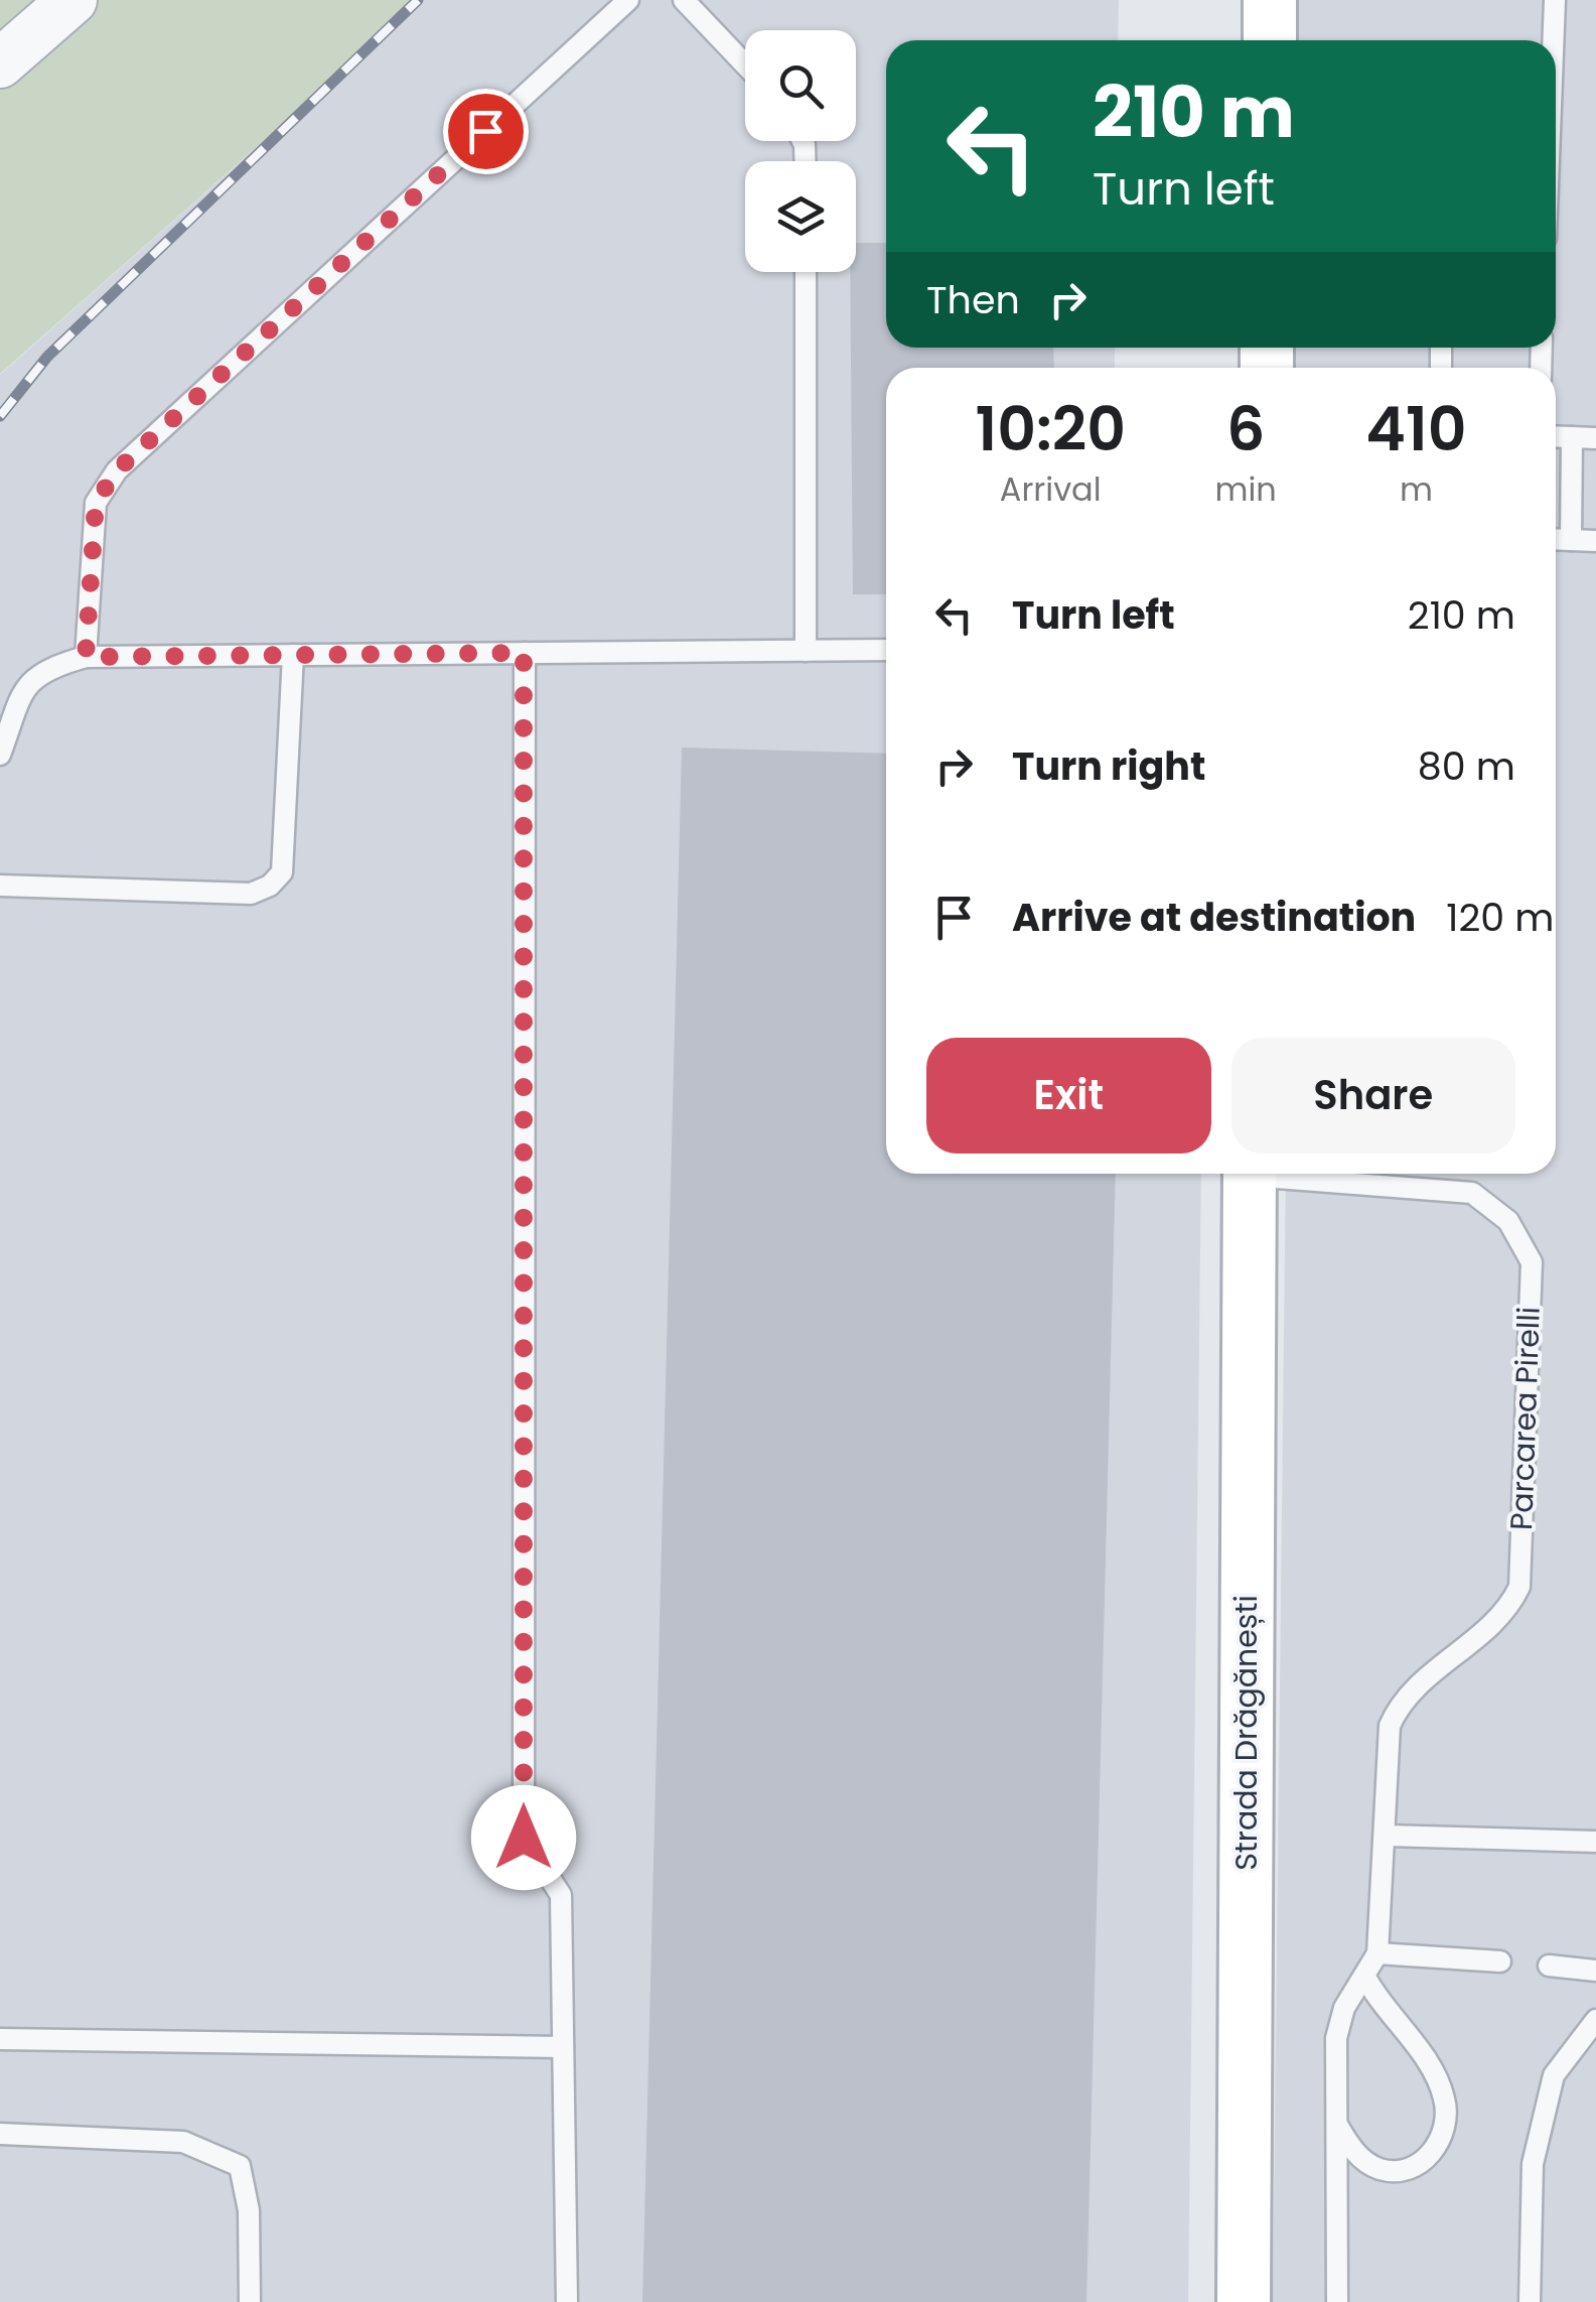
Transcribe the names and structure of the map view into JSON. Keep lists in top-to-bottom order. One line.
{"streets":{"main road":["Strada Drăgănești"],"lane":["Parcarea Pirelli"]},"page":{"turn":["210 m","Turn left"],"then":"Then","eta":["10:20","Arrival","6","min","410","m"],"list":[{"name":"Turn left","value":"210 m"},{"name":"Turn right","value":"80 m"},{"name":"Arrive at destination","value":"120 m"}],"buttons":["Exit","Share"]}}
